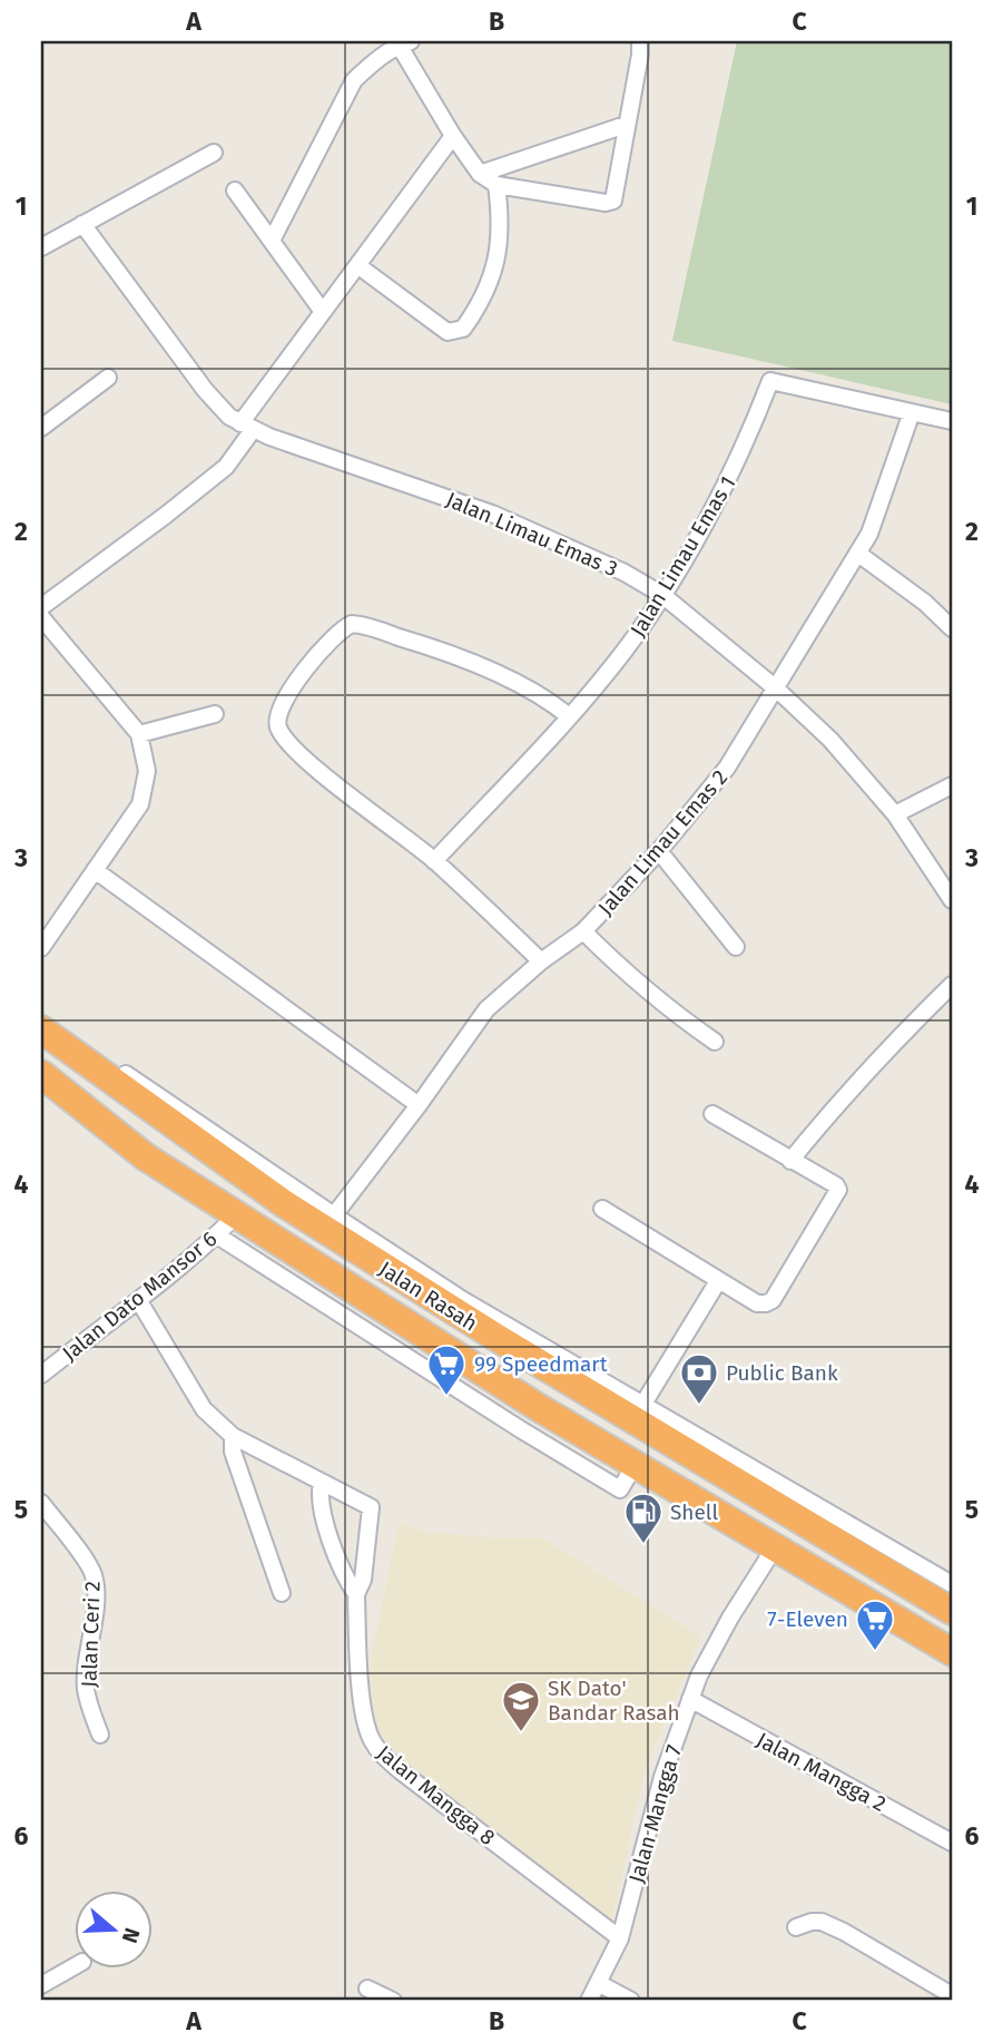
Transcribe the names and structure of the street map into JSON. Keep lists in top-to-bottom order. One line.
{"streets":{"highway":["Jalan Rasah"],"street":["Jalan Limau Emas 3","Jalan Limau Emas 1","Jalan Limau Emas 2","Jalan Dato Mansor 6","Jalan Ceri 2","Jalan Mangga 2","Jalan Mangga 8","Jalan Mangga 7"]},"crossings":[["Jalan Limau Emas 3","Jalan Limau Emas 1"],["Jalan Limau Emas 3","Jalan Limau Emas 2"],["Jalan Limau Emas 1","Jalan Limau Emas 2"],["Jalan Dato Mansor 6","Jalan Rasah"],["Jalan Rasah","Jalan Mangga 7"],["Jalan Mangga 2","Jalan Mangga 7"],["Jalan Mangga 8","Jalan Mangga 7"]],"places":{"supermarket":["99 Speedmart","7-Eleven"],"bank":["Public Bank"],"fuel station":["Shell"],"school or university":["SK Dato' Bandar Rasah"]},"north":"right","grid":{"columns":["A","B","C"],"rows":["1","2","3","4","5","6"]}}
